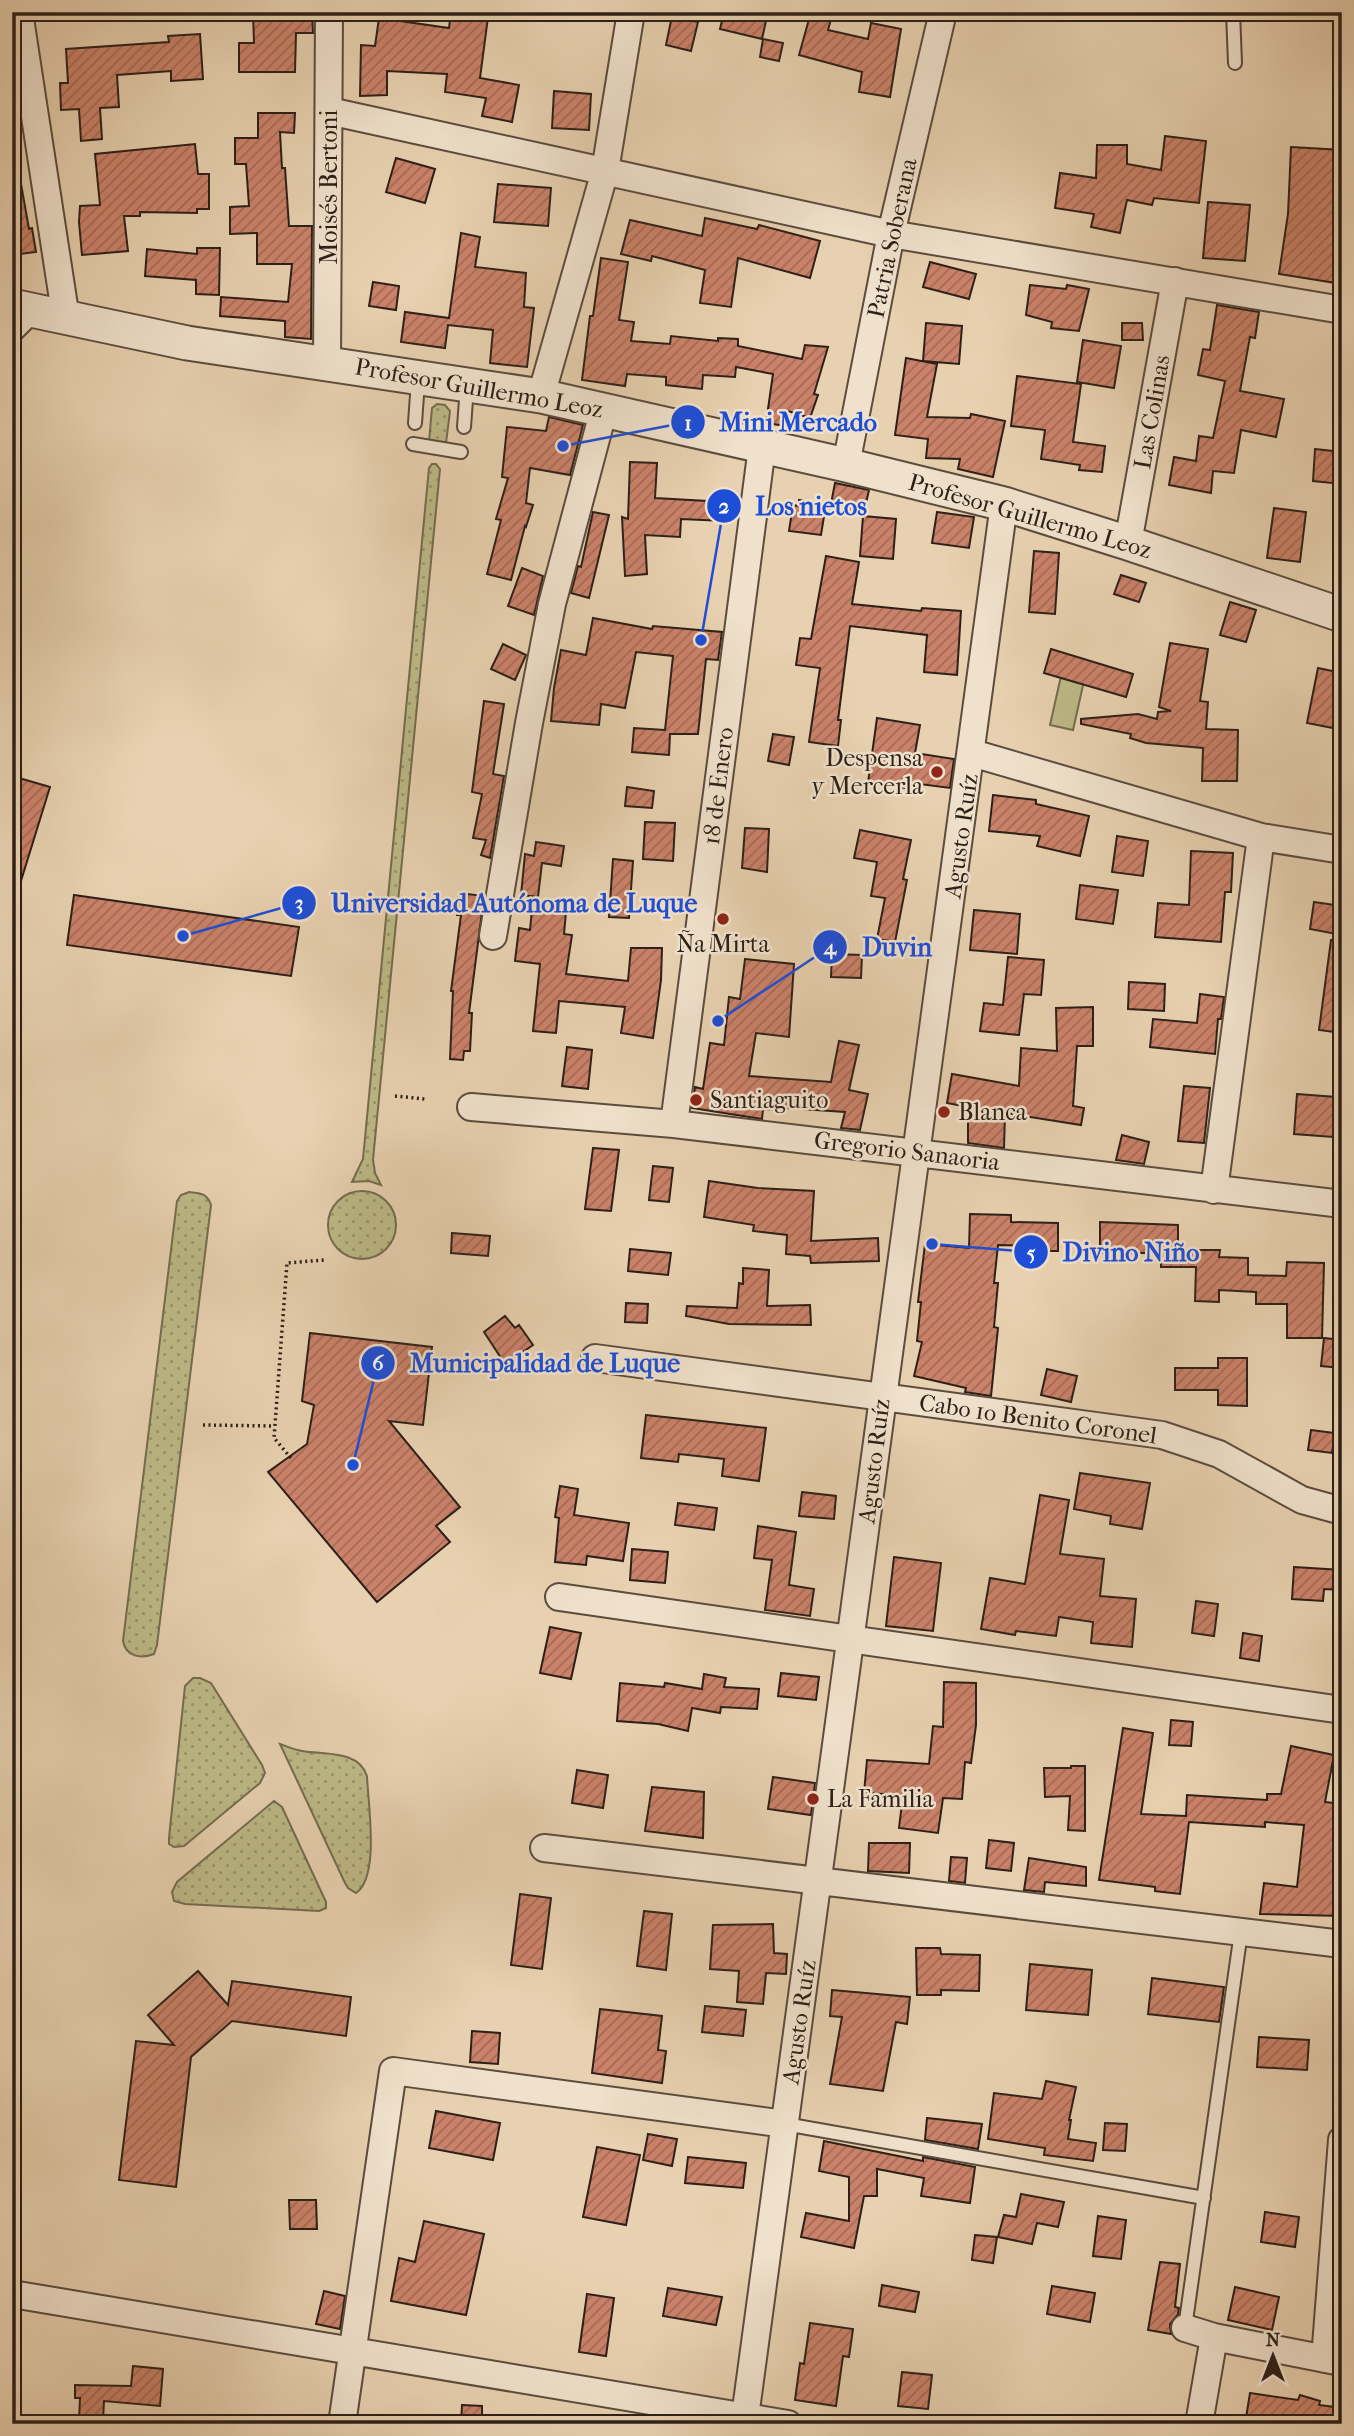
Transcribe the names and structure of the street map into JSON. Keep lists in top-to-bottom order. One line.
{"streets":{"street":["Moisés Bertoni","Patria Soberana","Profesor Guillermo Leoz","Las Colinas","18 de Enero","Agusto Ruíz","Gregorio Sanaoria","Cabo 1o Benito Coronel"]},"crossings":[["Moisés Bertoni","Profesor Guillermo Leoz"],["Patria Soberana","Profesor Guillermo Leoz"],["Profesor Guillermo Leoz","Las Colinas"],["Profesor Guillermo Leoz","18 de Enero"],["Profesor Guillermo Leoz","Agusto Ruíz"],["18 de Enero","Gregorio Sanaoria"],["Agusto Ruíz","Gregorio Sanaoria"],["Agusto Ruíz","Cabo 1o Benito Coronel"]],"places":["Mini Mercado","Los nietos","Despensa y Mercerla","Ña Mirta","Universidad Autónoma de Luque","Duvin","Santiaguito","Blanca","Divino Niño","Municipalidad de Luque","La Familia"],"north":"top"}
